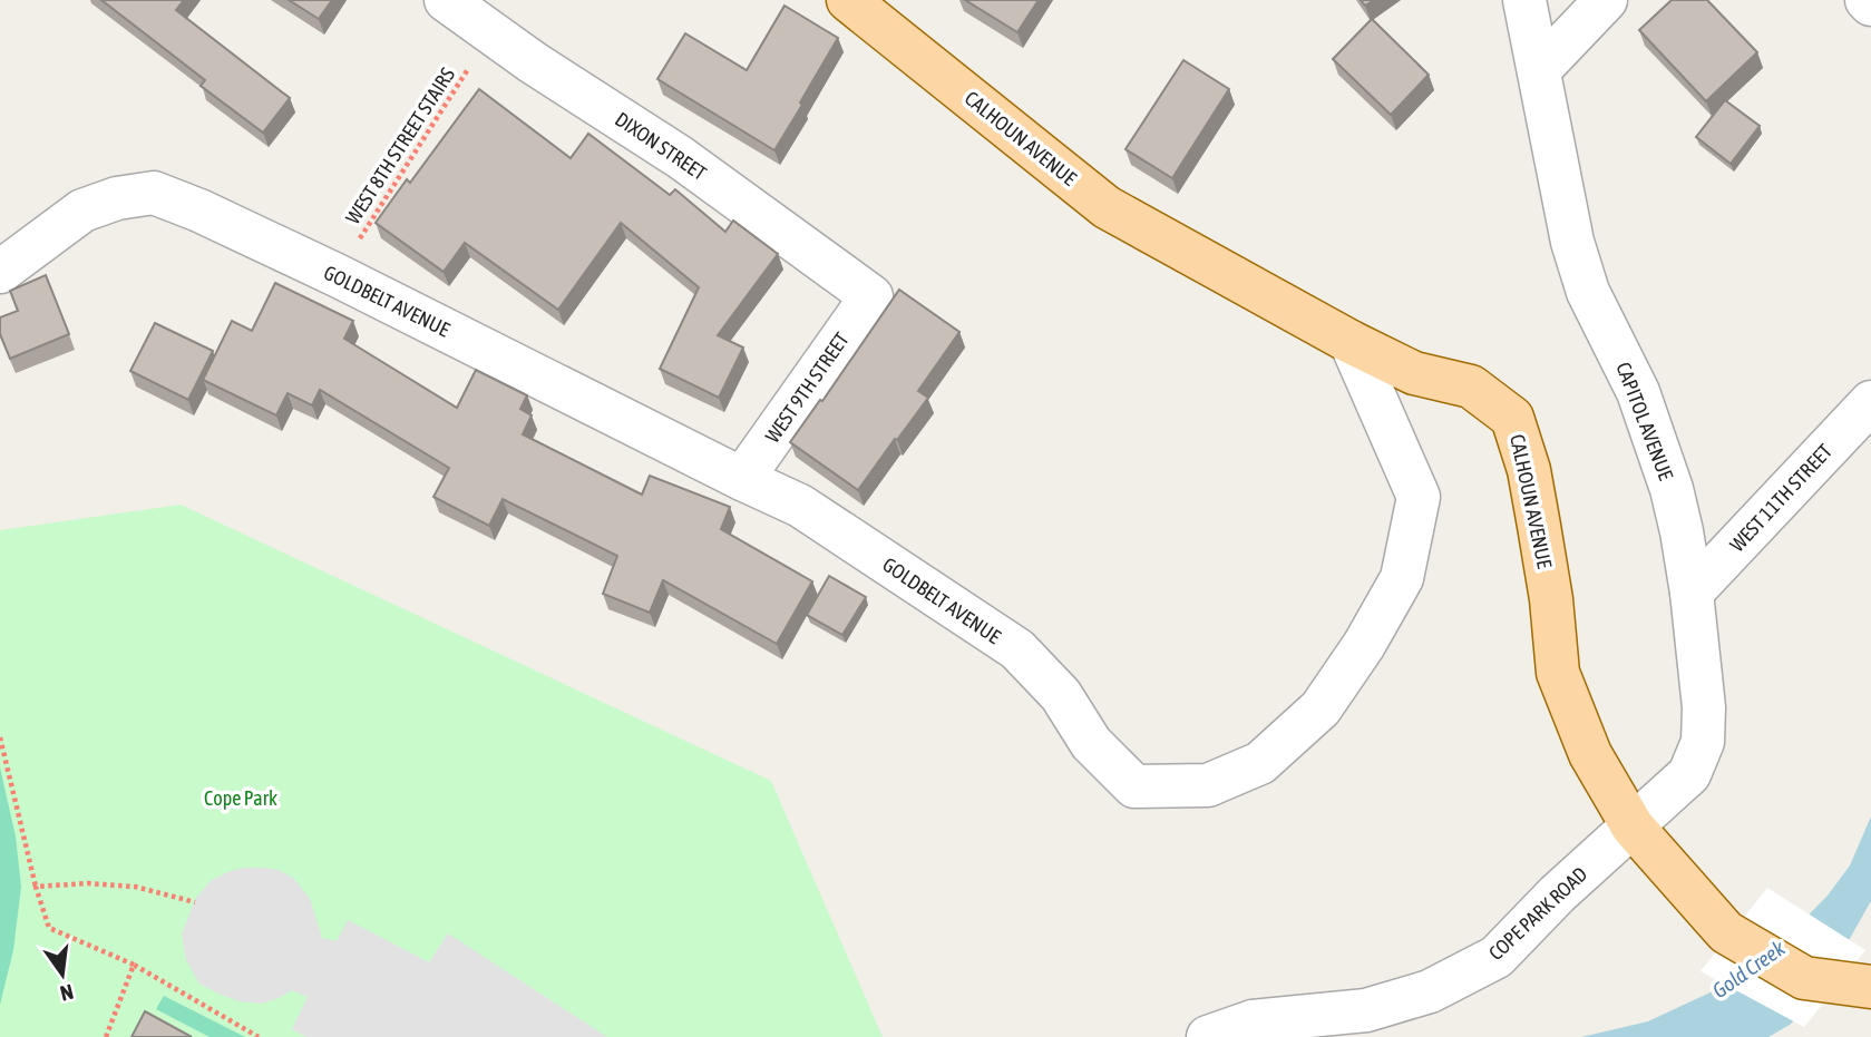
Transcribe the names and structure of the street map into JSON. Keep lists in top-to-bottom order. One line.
{"streets":{"main road":["CALHOUN AVENUE"],"street":["DIXON STREET","GOLDBELT AVENUE","WEST 9TH STREET","CAPITOL AVENUE","WEST 11TH STREET","COPE PARK ROAD"],"path":["WEST 8TH STREET STAIRS"]},"crossings":[["CALHOUN AVENUE","GOLDBELT AVENUE"],["CALHOUN AVENUE","CAPITOL AVENUE"],["CALHOUN AVENUE","COPE PARK ROAD"],["WEST 8TH STREET STAIRS","DIXON STREET"],["WEST 8TH STREET STAIRS","GOLDBELT AVENUE"],["DIXON STREET","WEST 9TH STREET"],["GOLDBELT AVENUE","WEST 9TH STREET"],["CAPITOL AVENUE","WEST 11TH STREET"],["CAPITOL AVENUE","COPE PARK ROAD"]],"water":["Gold Creek"],"parks":["Cope Park"],"north":"bottom"}
